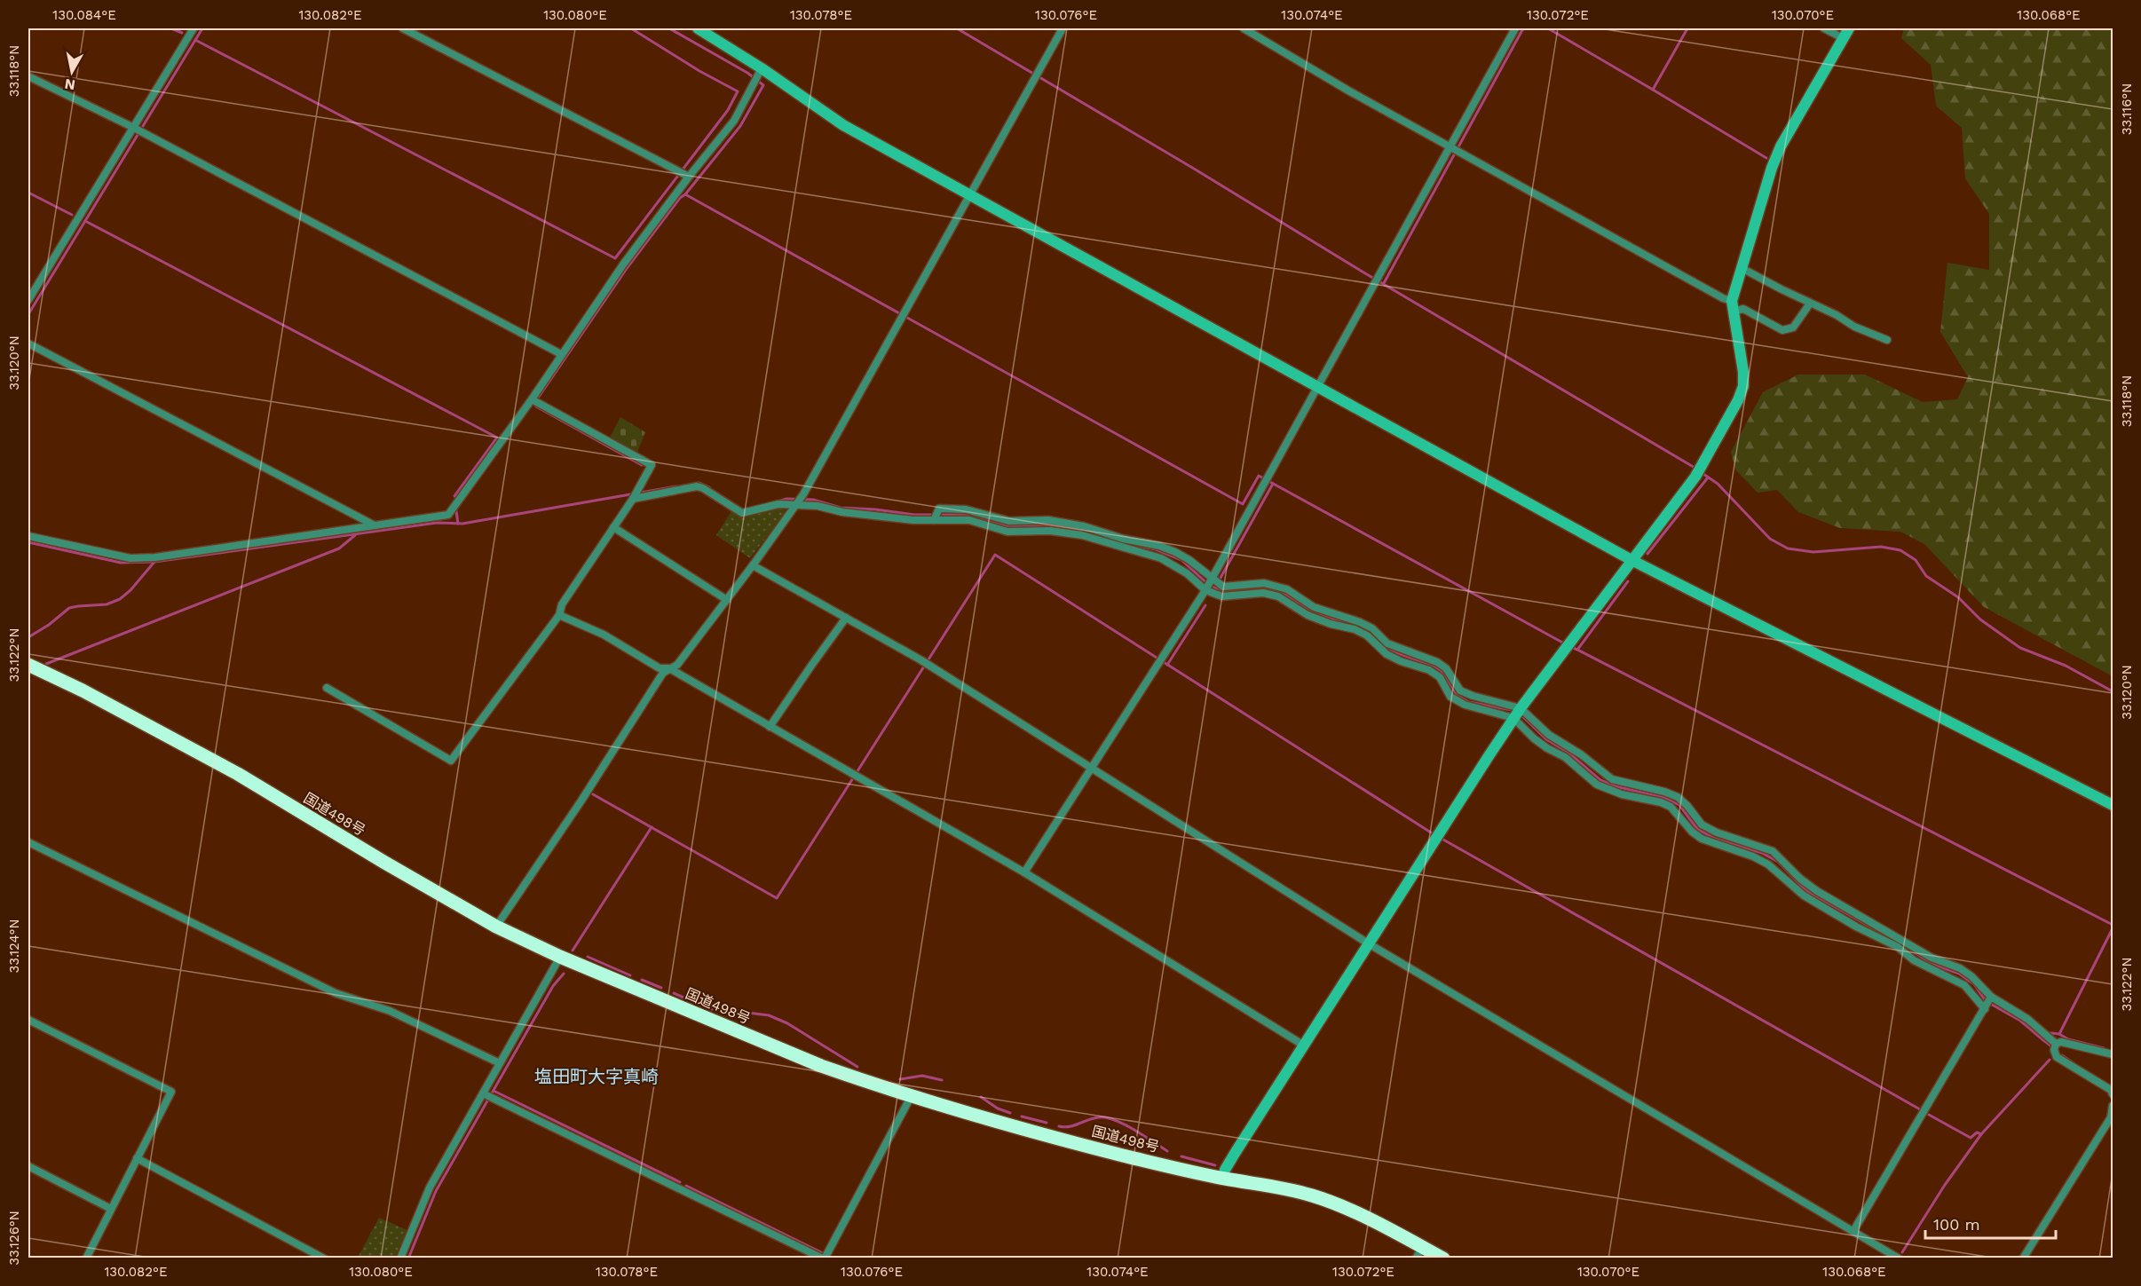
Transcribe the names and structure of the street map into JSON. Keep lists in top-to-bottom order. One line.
{"streets":{"highway":["国道498号"]},"districts":["塩田町大字真崎"],"scale_bar":"100 m","north":"bottom","coordinates":["130.084°E","130.082°E","130.080°E","130.078°E","130.076°E","130.074°E","130.072°E","130.070°E","130.068°E","33.118°N","33.116°N","33.120°N","33.122°N","33.124°N","33.126°N"]}
